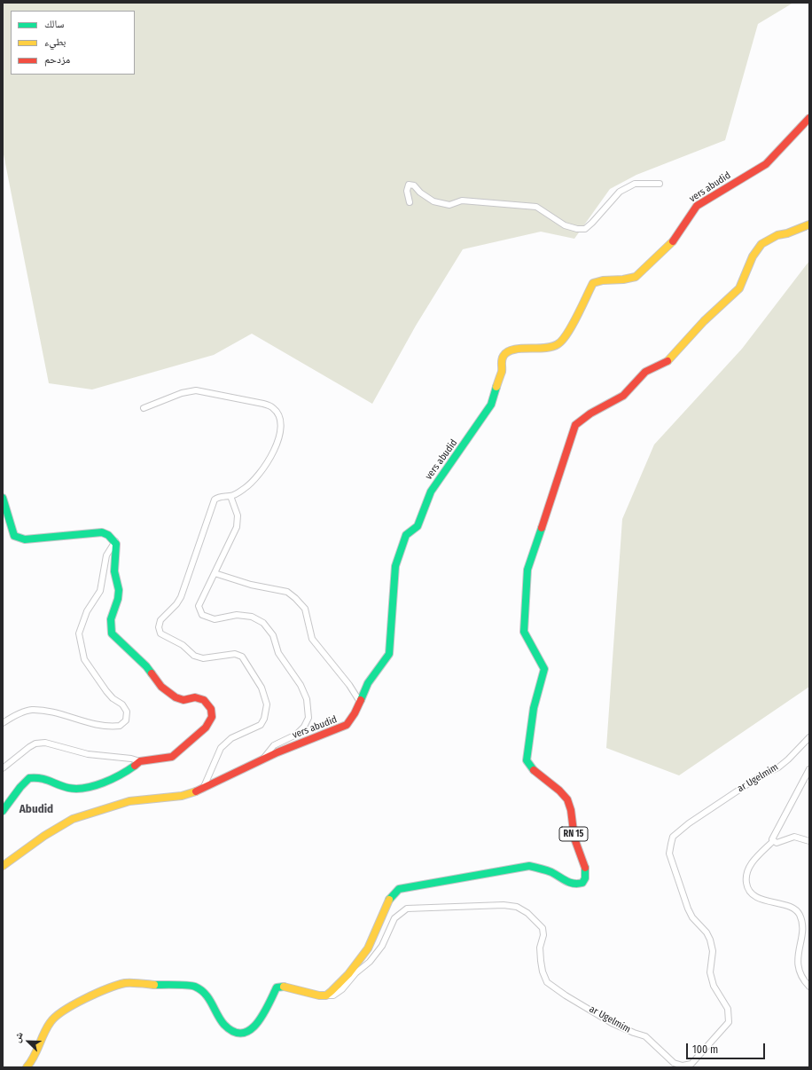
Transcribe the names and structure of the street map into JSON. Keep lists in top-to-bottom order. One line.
{"streets":{"street":["vers abudid","ar Ugelmim","RN 15"]},"crossings":[["ar Ugelmim","RN 15"]],"districts":["Abudid"],"legend":["سالك","بطيء","مزدحم"],"scale_bar":"100 m","north":"top left"}
